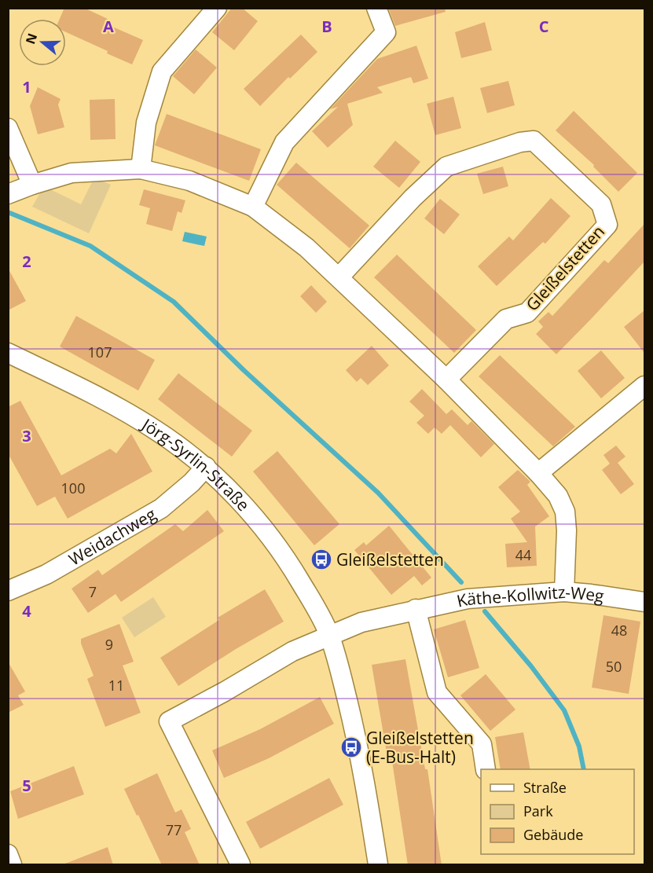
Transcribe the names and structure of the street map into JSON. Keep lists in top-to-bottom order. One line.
{"streets":{"street":["Gleißelstetten","Jörg-Syrlin-Straße","Weidachweg","Käthe-Kollwitz-Weg"]},"crossings":[["Jörg-Syrlin-Straße","Weidachweg"],["Jörg-Syrlin-Straße","Käthe-Kollwitz-Weg"]],"places":{"bus stop":["Gleißelstetten","Gleißelstetten (E-Bus-Halt)"]},"house_numbers":["107","100","44","7","48","9","50","11","77"],"legend":["Straße","Park","Gebäude"],"north":"left","grid":{"columns":["A","B","C"],"rows":["1","2","3","4","5"]}}
